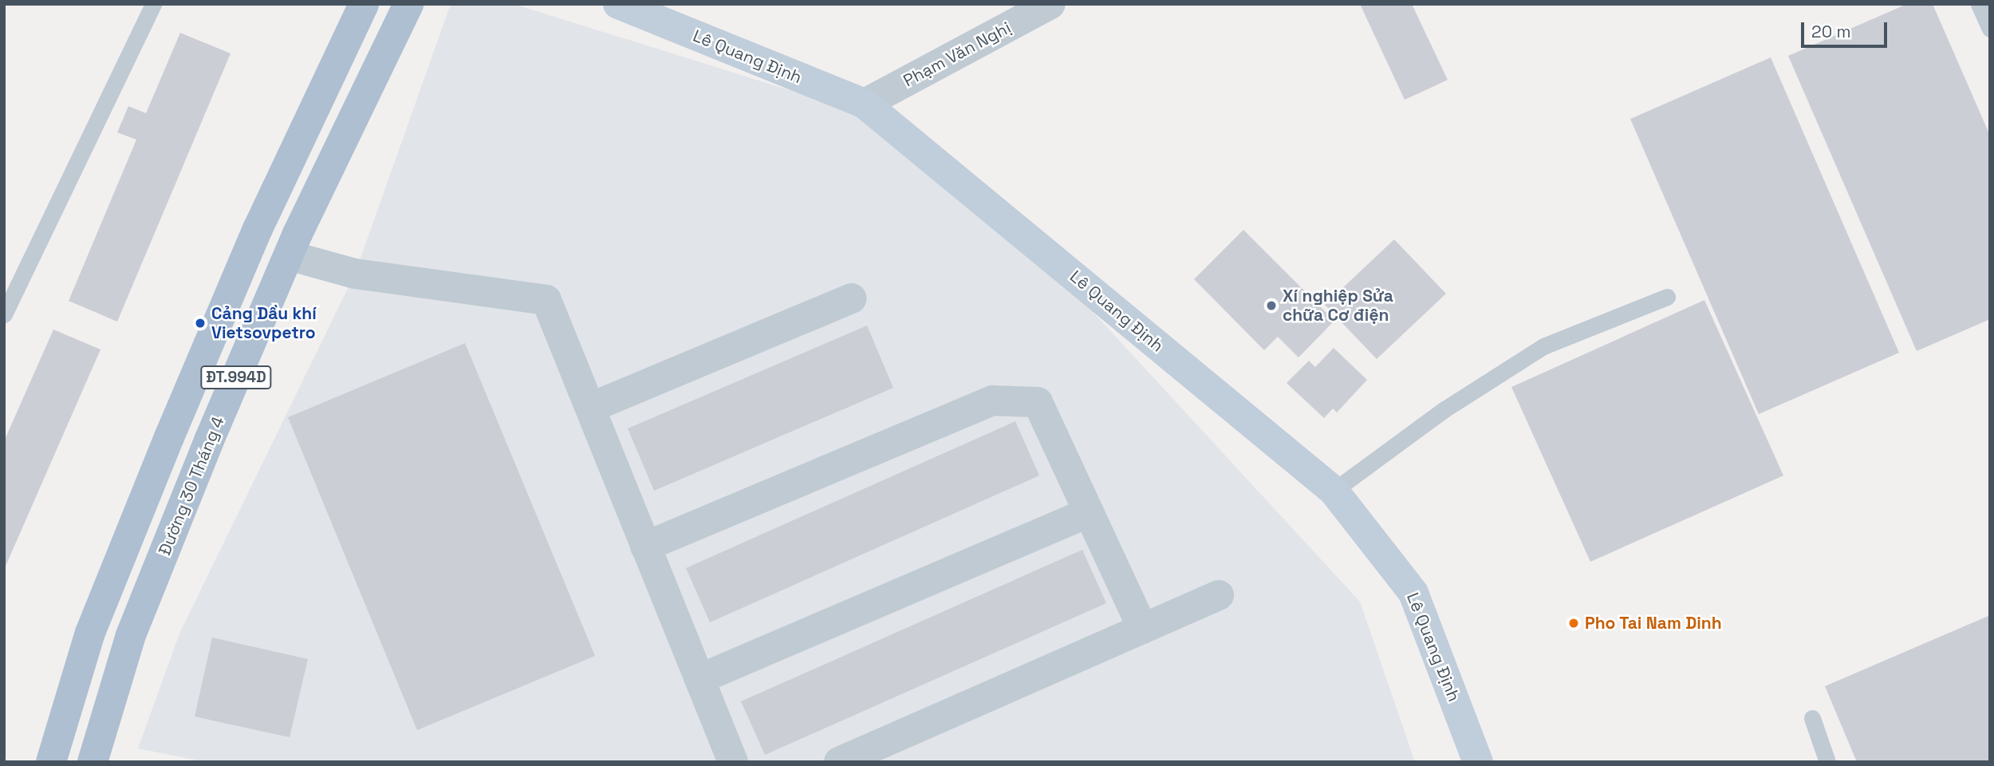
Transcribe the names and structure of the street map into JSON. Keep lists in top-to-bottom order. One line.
{"streets":{"main road":["Lê Quang Định","ĐT.994D","Đường 30 Tháng 4"],"street":["Phạm Văn Nghị"]},"crossings":[["Phạm Văn Nghị","Lê Quang Định"]],"places":["Xí nghiệp Sửa chữa Cơ điện","Cảng Dầu khí Vietsovpetro","Pho Tai Nam Dinh"],"scale_bar":"20 m"}
